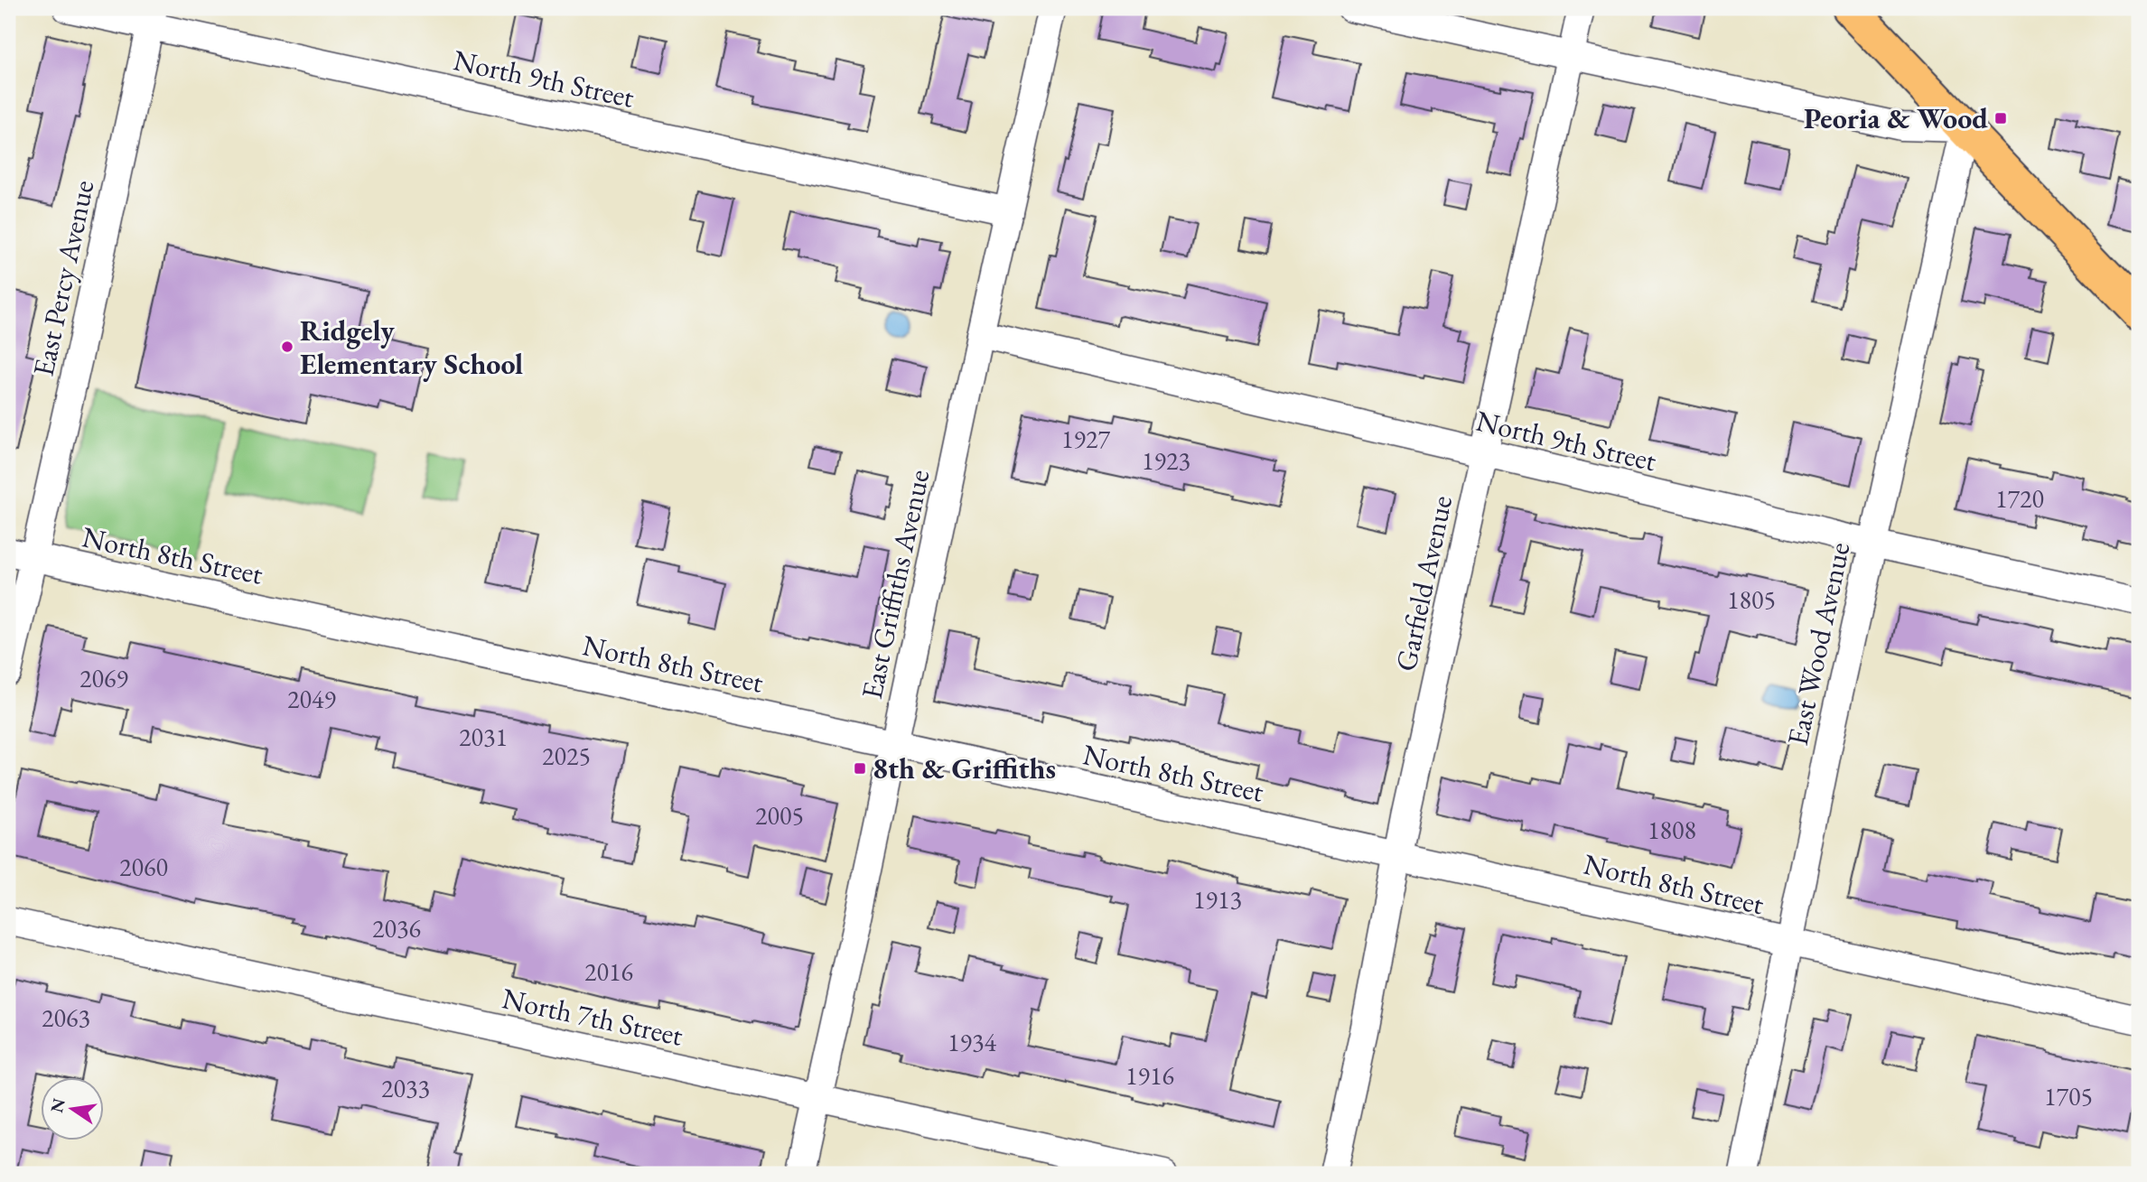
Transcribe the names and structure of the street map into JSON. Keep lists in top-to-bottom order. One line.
{"streets":{"street":["North 9th Street","East Percy Avenue","North 8th Street","Garfield Avenue","East Griffiths Avenue","East Wood Avenue","North 7th Street"]},"crossings":[["North 9th Street","East Percy Avenue"],["North 9th Street","Garfield Avenue"],["North 9th Street","East Griffiths Avenue"],["North 9th Street","East Wood Avenue"],["East Percy Avenue","North 8th Street"],["North 8th Street","Garfield Avenue"],["North 8th Street","East Griffiths Avenue"],["North 8th Street","East Wood Avenue"],["East Griffiths Avenue","North 7th Street"]],"places":{"transit":["Peoria & Wood","8th & Griffiths"],"other":["Ridgely Elementary School"]},"house_numbers":["1927","1923","1720","1805","2069","2049","2031","2025","2005","1808","2060","1913","2036","2016","2063","1934","1916","2033","1705"],"north":"left"}
